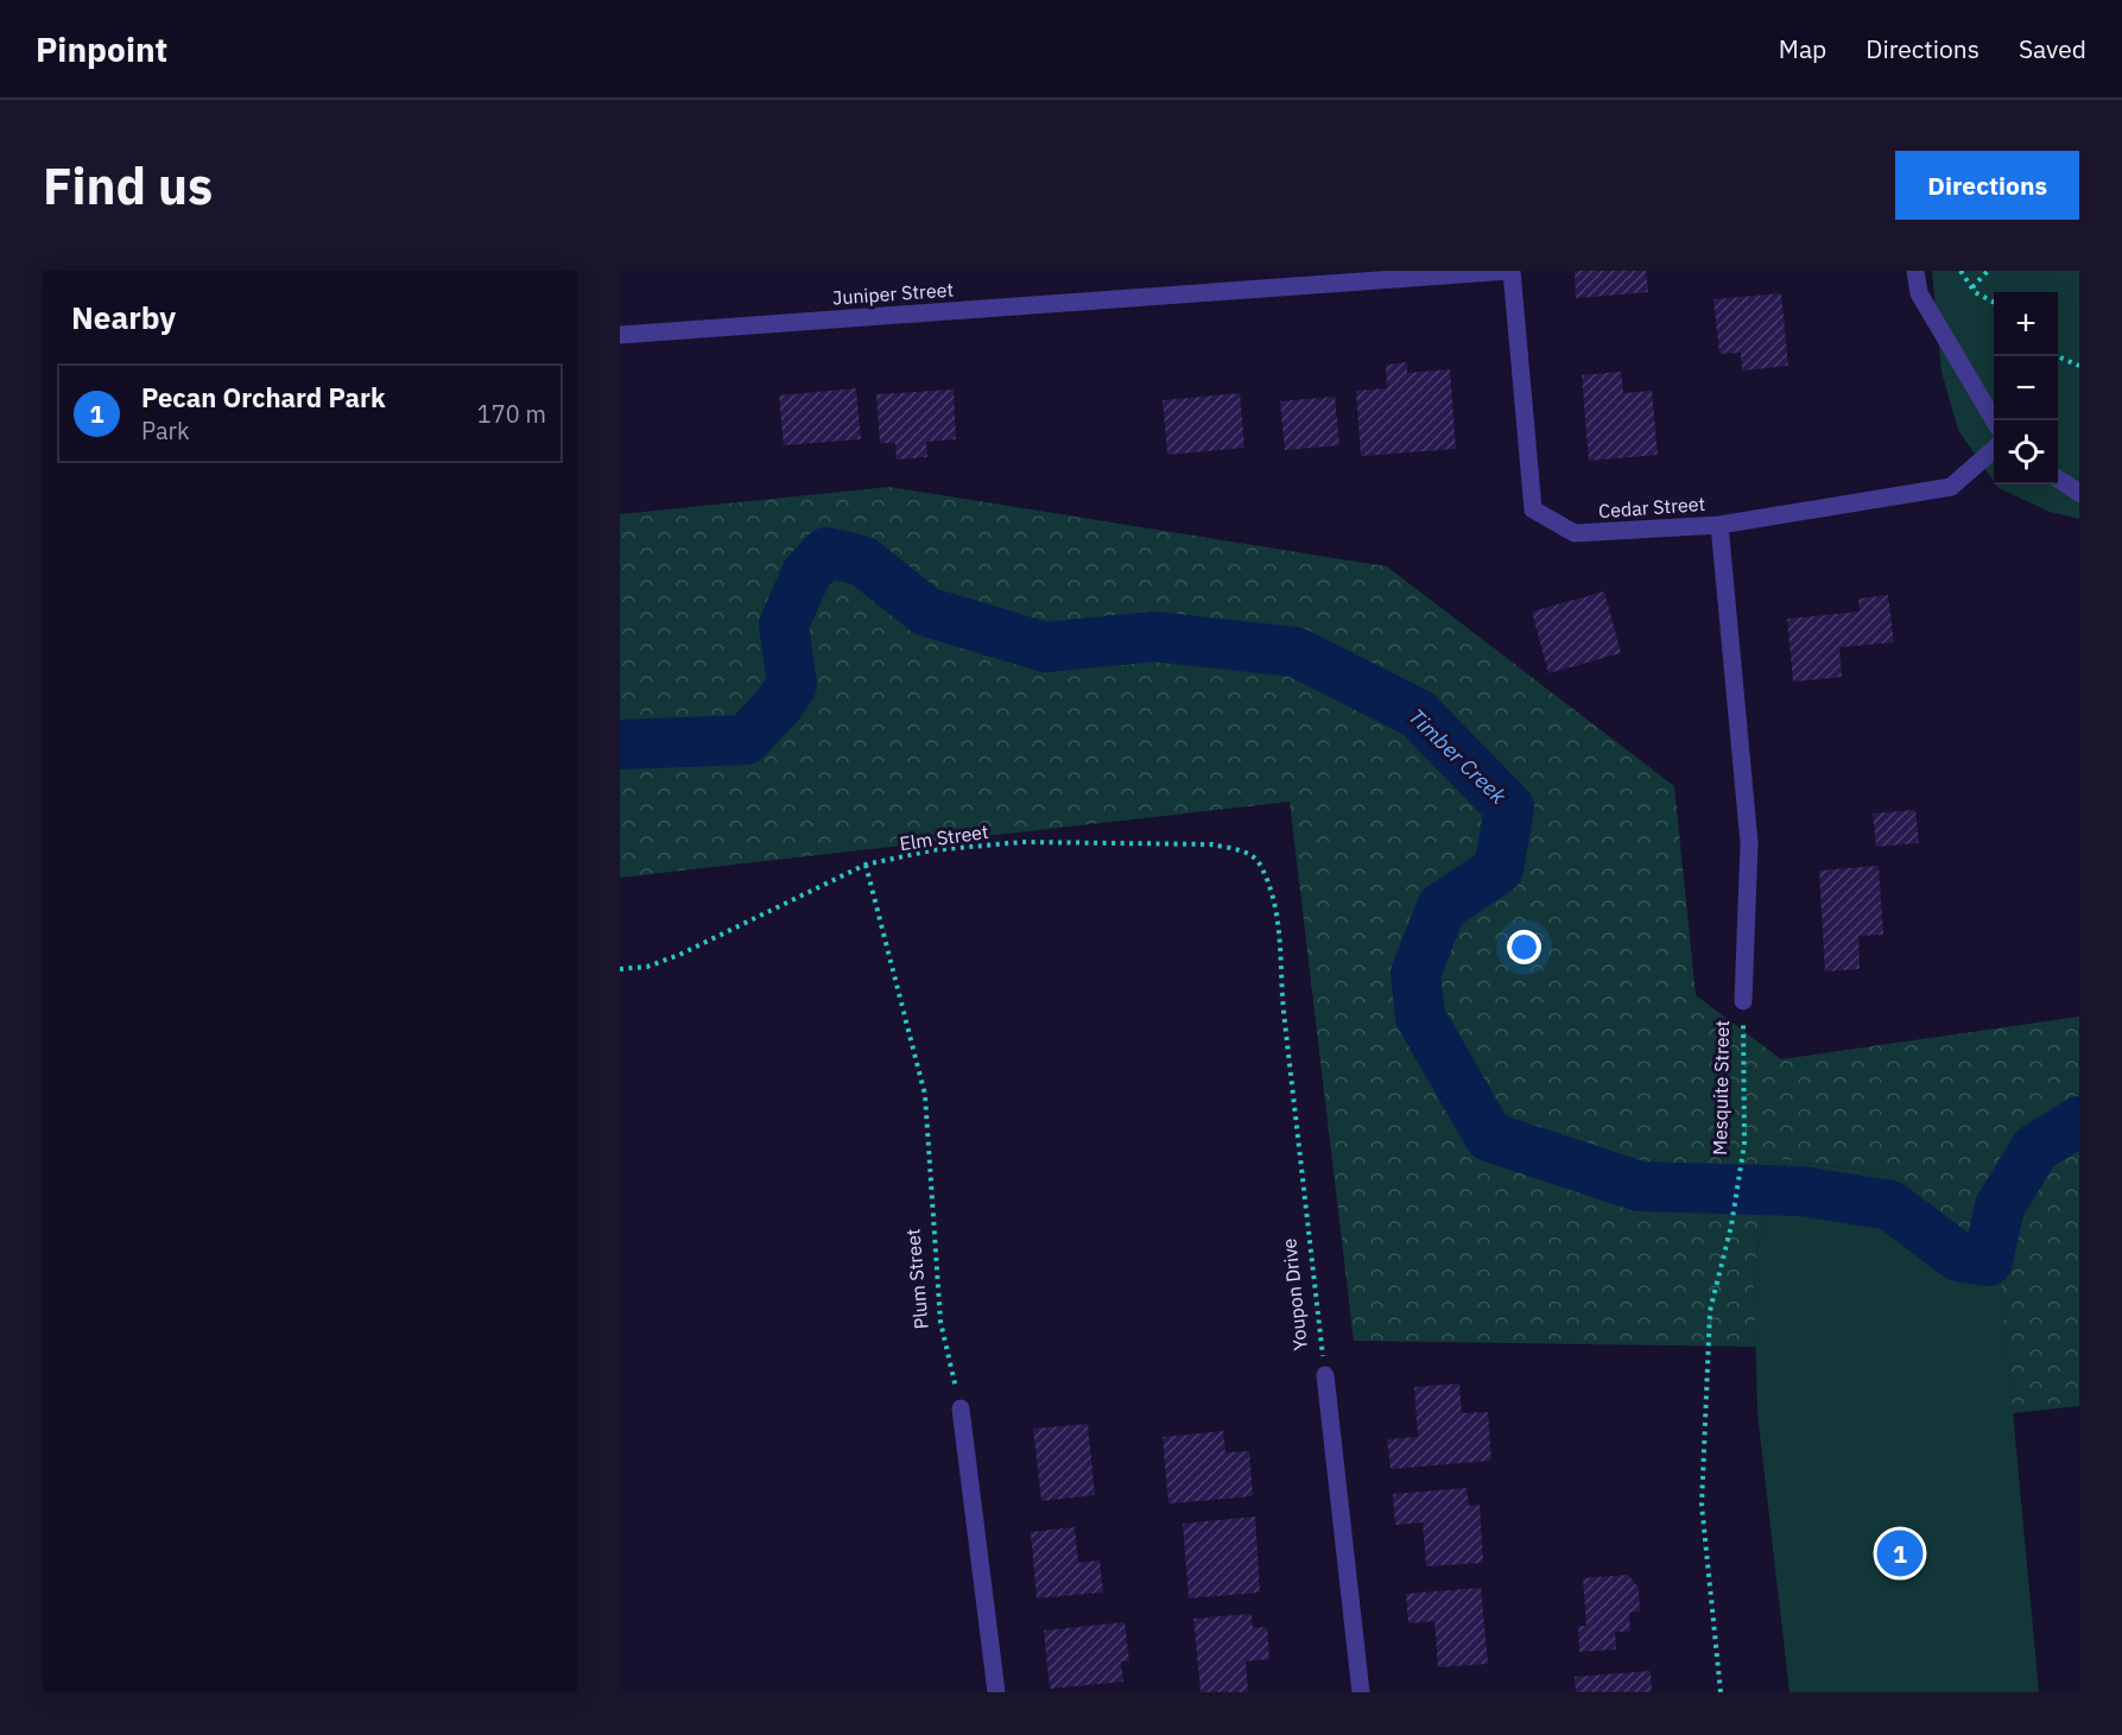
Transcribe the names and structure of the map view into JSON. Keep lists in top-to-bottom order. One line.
{"streets":{"street":["Juniper Street","Cedar Street","Mesquite Street"],"path":["Elm Street","Plum Street","Youpon Drive"]},"crossings":[["Juniper Street","Cedar Street"],["Cedar Street","Mesquite Street"],["Elm Street","Plum Street"],["Elm Street","Youpon Drive"]],"water":["Timber Creek"],"page":{"header":"Pinpoint","nav":["Map","Directions","Saved"],"buttons":"Directions","title":"Find us","heading":"Nearby","map_buttons":["+","−"],"list":[{"mark":"1","name":"Pecan Orchard Park","note":"Park","value":"170 m"}],"pins":"1"}}
